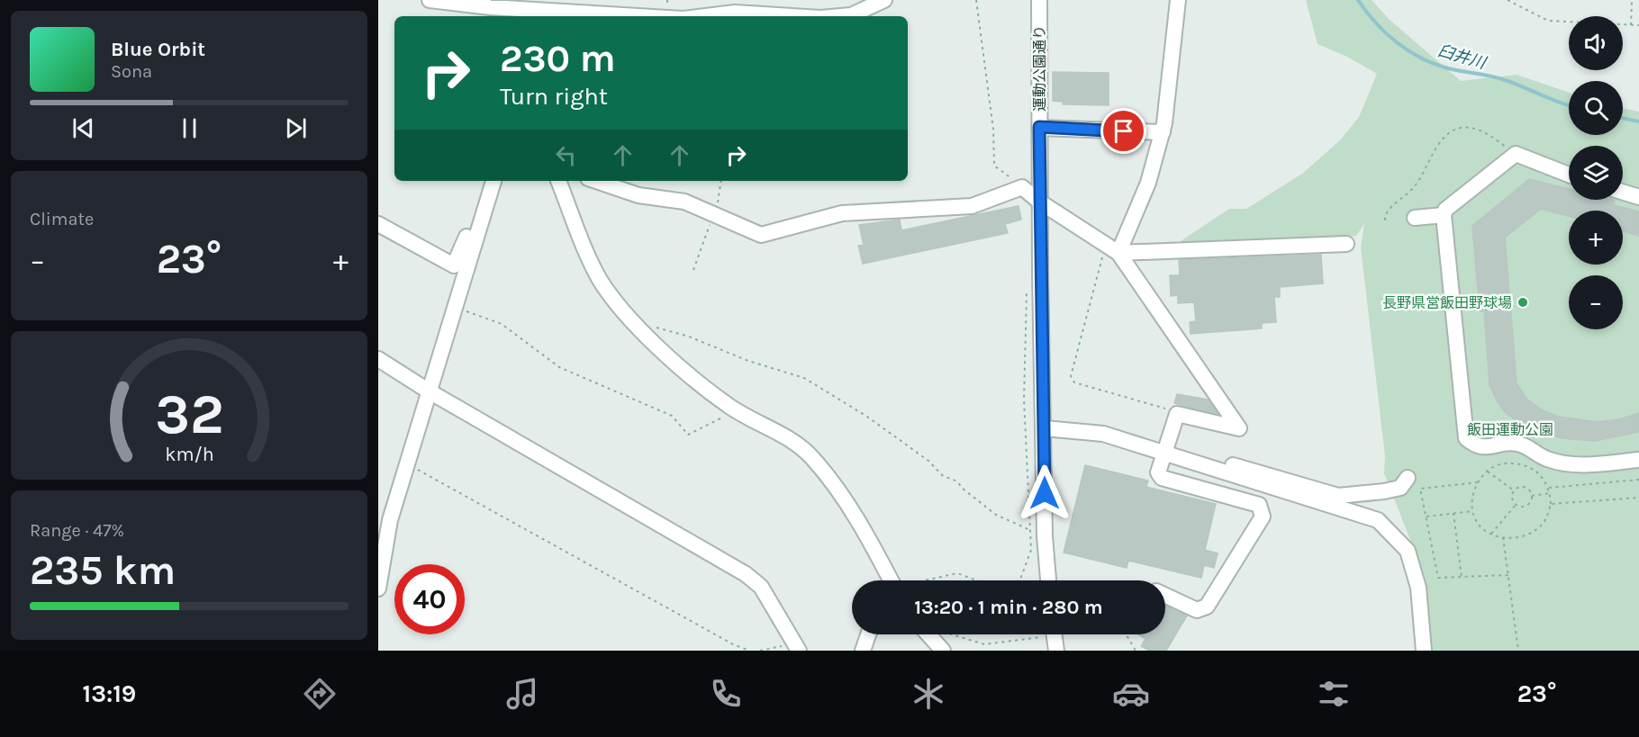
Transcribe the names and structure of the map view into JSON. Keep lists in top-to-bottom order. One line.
{"streets":{"street":["運動公園通り"]},"water":["臼井川"],"parks":["飯田運動公園"],"places":["長野県営飯田野球場"],"page":{"map_buttons":["+","−"],"turn":["230 m","Turn right"],"song":["Blue Orbit","Sona"],"tile":["Climate",["Range · 47%","235 km"]],"heat":["−","23°","+"],"limit":"40","trip":"13:20 · 1 min · 280 m","tabs":["13:19","23°"],"gauge":["32","km/h"]}}
